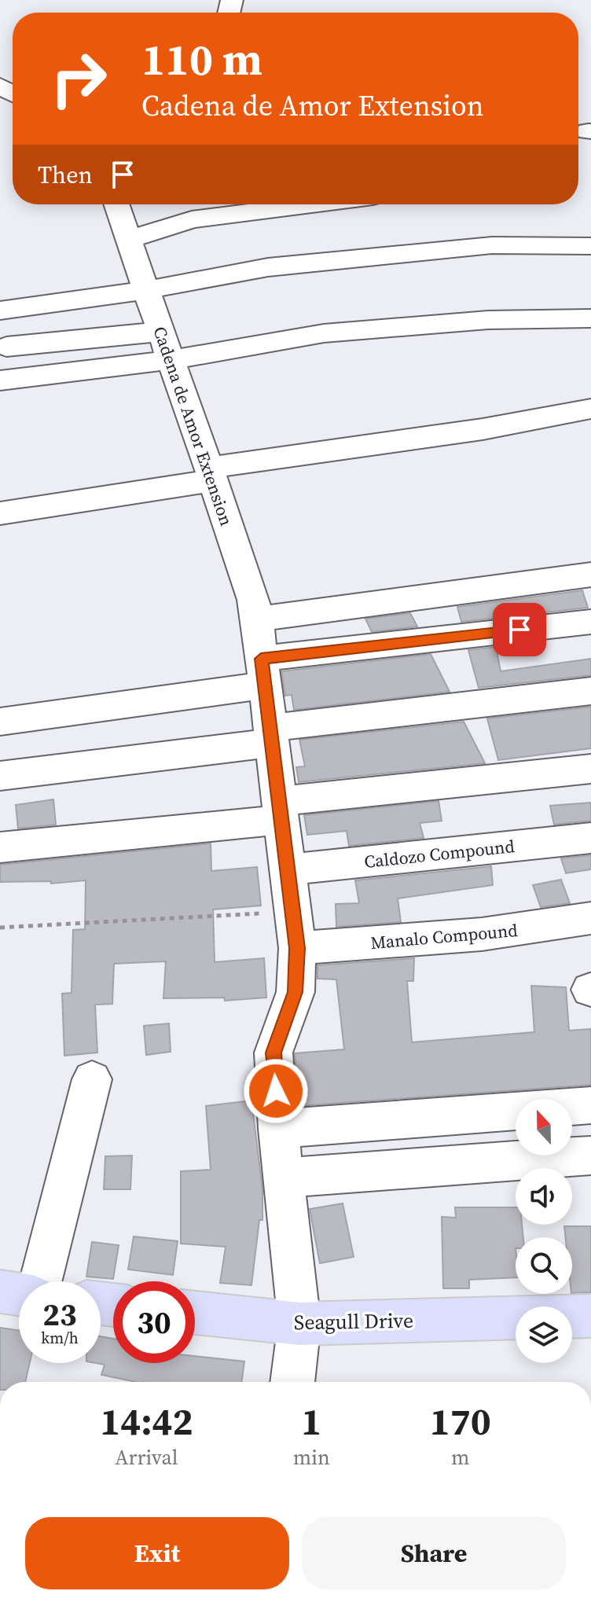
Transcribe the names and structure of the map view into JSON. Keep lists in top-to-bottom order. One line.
{"streets":{"main road":["Seagull Drive"],"street":["Cadena de Amor Extension","Caldozo Compound","Manalo Compound"]},"crossings":[["Cadena de Amor Extension","Caldozo Compound"],["Cadena de Amor Extension","Manalo Compound"],["Cadena de Amor Extension","Seagull Drive"]],"north":"top","page":{"turn":["110 m","Cadena de Amor Extension"],"then":"Then","speed":"23 km/h","limit":"30","eta":["14:42","Arrival","1","min","170","m"],"buttons":["Exit","Share"]}}
